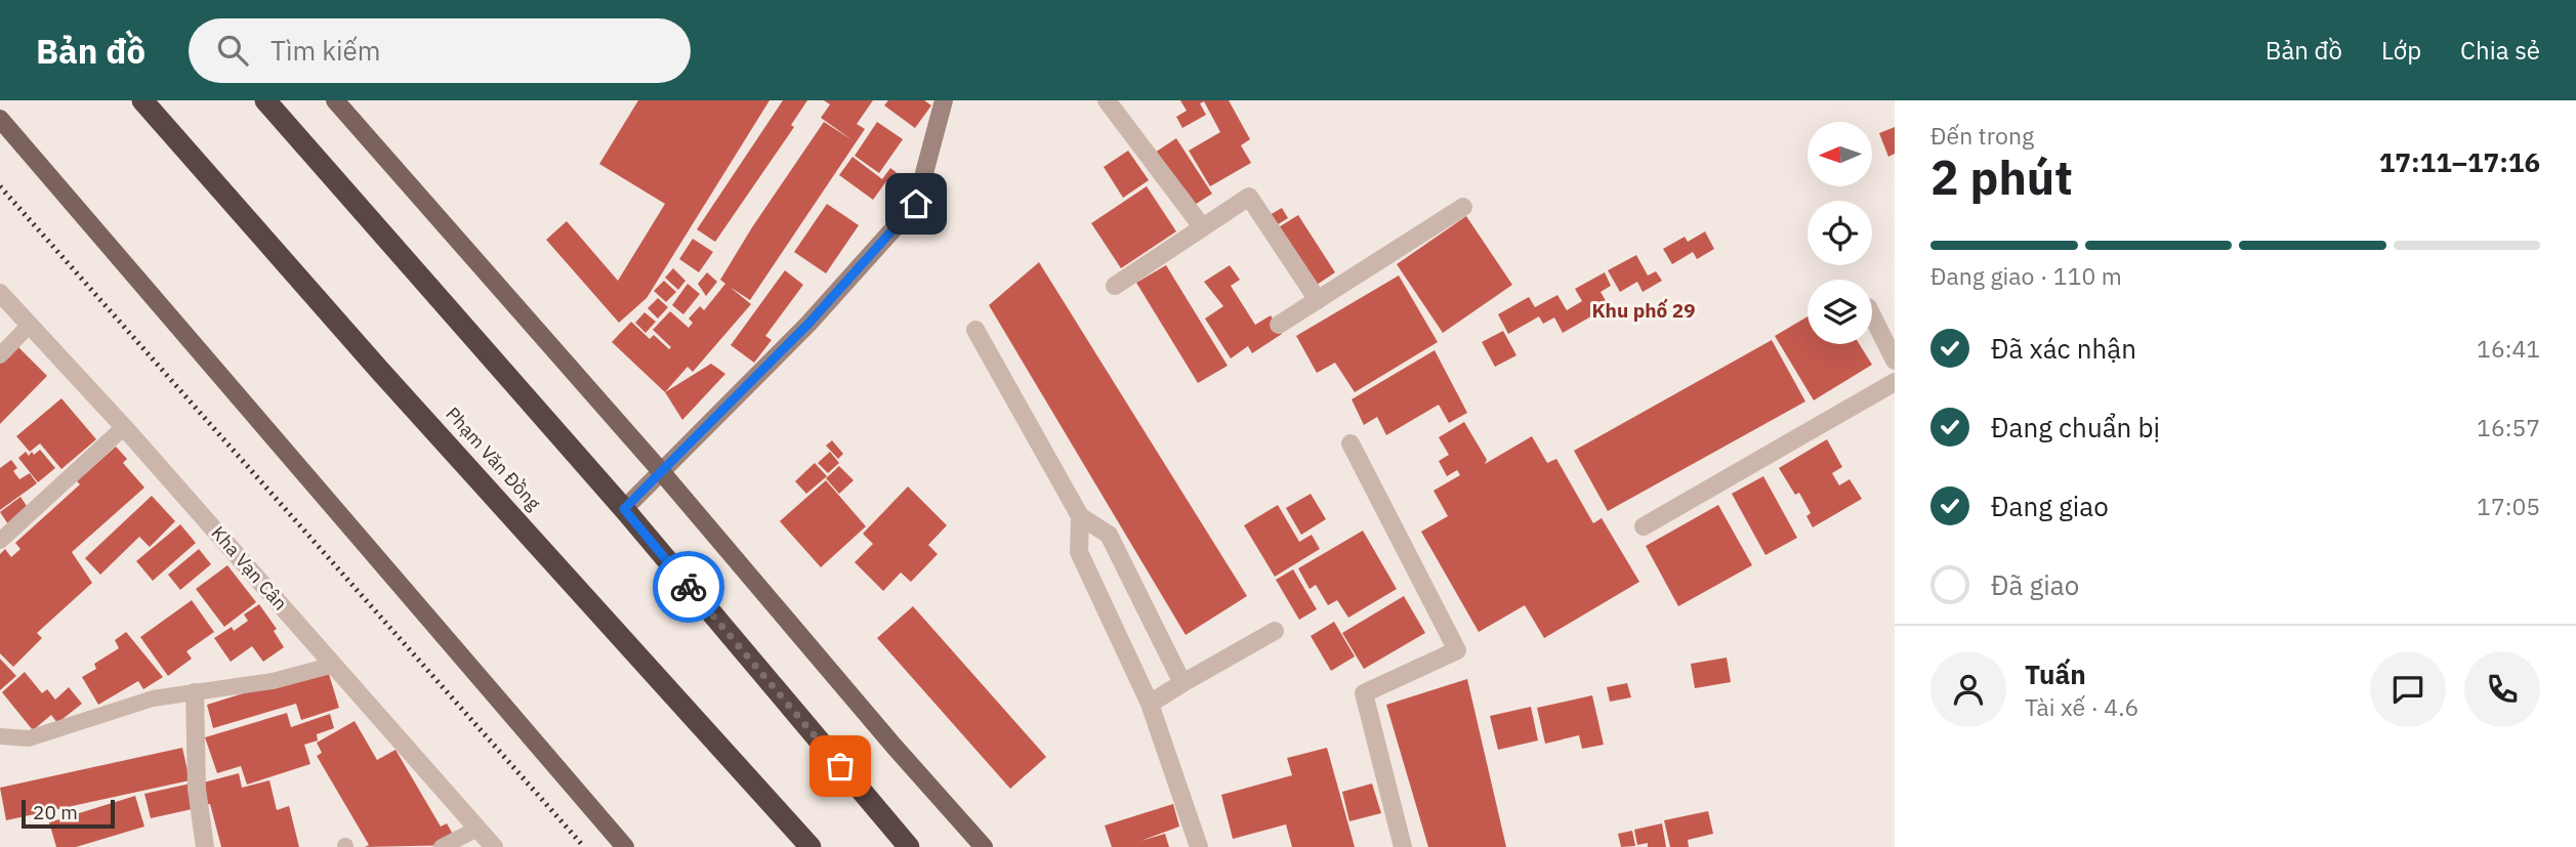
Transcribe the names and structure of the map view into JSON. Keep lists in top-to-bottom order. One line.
{"streets":{"highway":["Phạm Văn Đồng"],"street":["Kha Vạn Cân"]},"districts":["Khu phố 29"],"scale_bar":"20 m","north":"left","page":{"header":"Bản đồ","search":"Tìm kiếm","nav":["Bản đồ","Lớp","Chia sẻ"],"heading":["2 phút","Đến trong","17:11–17:16"],"panel":["Tuấn","Tài xế · 4.6"],"bar":"Đang giao · 110 m","list":[["Đã xác nhận","16:41"],["Đang chuẩn bị","16:57"],["Đang giao","17:05"],"Đã giao"],"scale":"20 m"}}
